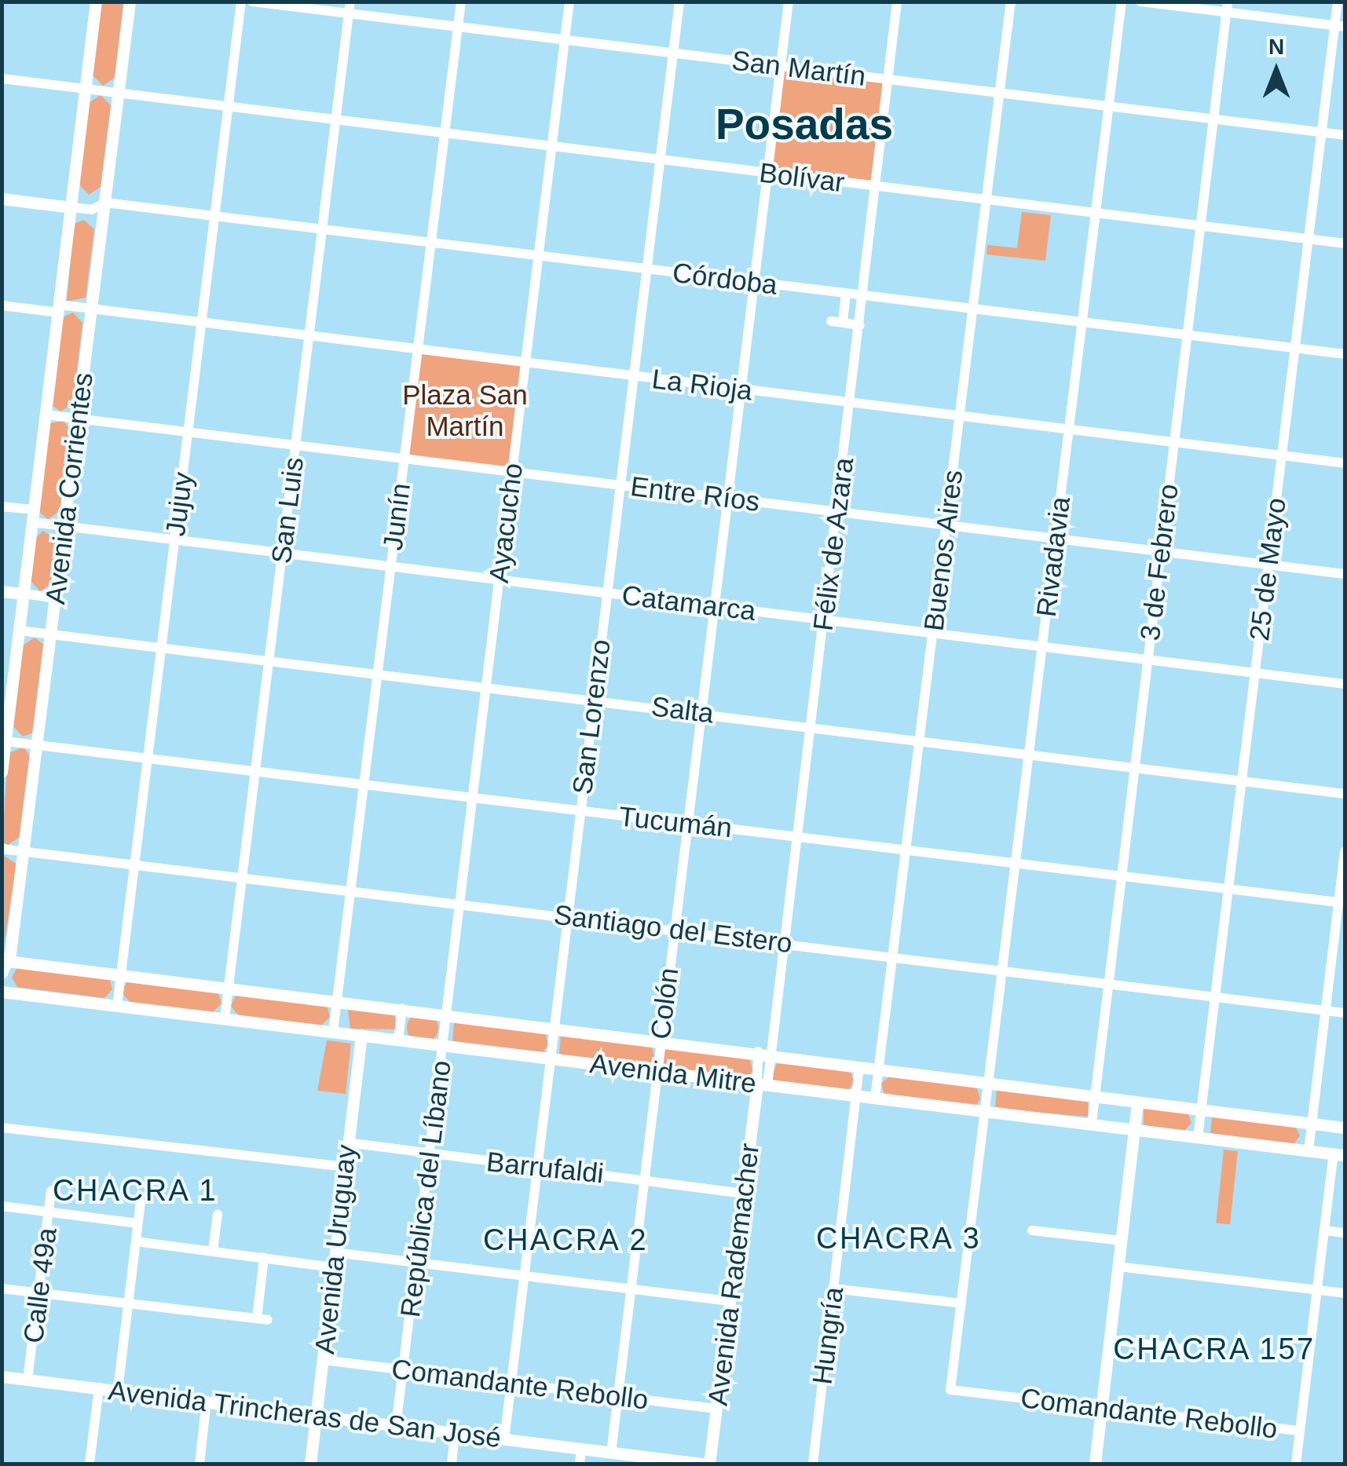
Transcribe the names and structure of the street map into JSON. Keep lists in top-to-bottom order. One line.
{"streets":{"main road":["Avenida Corrientes","Avenida Mitre","Avenida Uruguay","Avenida Rademacher","Avenida Trincheras de San José"],"street":["San Martín","Bolívar","Córdoba","La Rioja","Entre Ríos","Jujuy","San Luis","Junín","Ayacucho","Félix de Azara","Buenos Aires","Rivadavia","3 de Febrero","25 de Mayo","Catamarca","Salta","San Lorenzo","Tucumán","Santiago del Estero","Colón","Barrufaldi","República del Líbano","Calle 49a","Hungría","Comandante Rebollo"]},"crossings":[["San Martín","San Luis"],["San Martín","Junín"],["San Martín","Ayacucho"],["San Martín","Félix de Azara"],["San Martín","Buenos Aires"],["San Martín","Rivadavia"],["San Martín","3 de Febrero"],["San Martín","25 de Mayo"],["San Martín","San Lorenzo"],["San Martín","Colón"],["Bolívar","Avenida Corrientes"],["Bolívar","Jujuy"],["Bolívar","San Luis"],["Bolívar","Junín"],["Bolívar","Ayacucho"],["Bolívar","Félix de Azara"],["Bolívar","Buenos Aires"],["Bolívar","Rivadavia"],["Bolívar","3 de Febrero"],["Bolívar","25 de Mayo"],["Bolívar","San Lorenzo"],["Bolívar","Colón"],["Córdoba","Avenida Corrientes"],["Córdoba","Jujuy"],["Córdoba","San Luis"],["Córdoba","Junín"],["Córdoba","Ayacucho"],["Córdoba","Félix de Azara"],["Córdoba","Buenos Aires"],["Córdoba","Rivadavia"],["Córdoba","3 de Febrero"],["Córdoba","25 de Mayo"],["Córdoba","San Lorenzo"],["Córdoba","Colón"],["La Rioja","Avenida Corrientes"],["La Rioja","Jujuy"],["La Rioja","San Luis"],["La Rioja","Junín"],["La Rioja","Ayacucho"],["La Rioja","Félix de Azara"],["La Rioja","Buenos Aires"],["La Rioja","Rivadavia"],["La Rioja","3 de Febrero"],["La Rioja","25 de Mayo"],["La Rioja","San Lorenzo"],["La Rioja","Colón"],["Avenida Corrientes","Entre Ríos"],["Avenida Corrientes","Catamarca"],["Avenida Corrientes","Salta"],["Avenida Corrientes","Tucumán"],["Avenida Corrientes","Santiago del Estero"],["Avenida Corrientes","Avenida Mitre"],["Entre Ríos","Jujuy"],["Entre Ríos","San Luis"],["Entre Ríos","Junín"],["Entre Ríos","Ayacucho"],["Entre Ríos","Félix de Azara"],["Entre Ríos","Buenos Aires"],["Entre Ríos","Rivadavia"],["Entre Ríos","3 de Febrero"],["Entre Ríos","25 de Mayo"],["Entre Ríos","San Lorenzo"],["Entre Ríos","Colón"],["Jujuy","Catamarca"],["Jujuy","Salta"],["Jujuy","Tucumán"],["Jujuy","Santiago del Estero"],["Jujuy","Avenida Mitre"],["San Luis","Catamarca"],["San Luis","Salta"],["San Luis","Tucumán"],["San Luis","Santiago del Estero"],["San Luis","Avenida Mitre"],["Junín","Catamarca"],["Junín","Salta"],["Junín","Tucumán"],["Junín","Santiago del Estero"],["Junín","Avenida Mitre"],["Ayacucho","Catamarca"],["Ayacucho","Salta"],["Ayacucho","Tucumán"],["Ayacucho","Santiago del Estero"],["Ayacucho","Avenida Mitre"],["Ayacucho","República del Líbano"],["Félix de Azara","Catamarca"],["Félix de Azara","Salta"],["Félix de Azara","Tucumán"],["Félix de Azara","Santiago del Estero"],["Félix de Azara","Avenida Mitre"],["Félix de Azara","Avenida Rademacher"],["Buenos Aires","Catamarca"],["Buenos Aires","Salta"],["Buenos Aires","Tucumán"],["Buenos Aires","Santiago del Estero"],["Buenos Aires","Avenida Mitre"],["Rivadavia","Catamarca"],["Rivadavia","Salta"],["Rivadavia","Tucumán"],["Rivadavia","Santiago del Estero"],["Rivadavia","Avenida Mitre"],["Rivadavia","Comandante Rebollo"],["3 de Febrero","Catamarca"],["3 de Febrero","Salta"],["3 de Febrero","Tucumán"],["3 de Febrero","Santiago del Estero"],["3 de Febrero","Avenida Mitre"],["25 de Mayo","Catamarca"],["25 de Mayo","Salta"],["25 de Mayo","Tucumán"],["25 de Mayo","Santiago del Estero"],["25 de Mayo","Avenida Mitre"],["Catamarca","San Lorenzo"],["Catamarca","Colón"],["Salta","San Lorenzo"],["Salta","Colón"],["San Lorenzo","Tucumán"],["San Lorenzo","Santiago del Estero"],["San Lorenzo","Avenida Mitre"],["San Lorenzo","Barrufaldi"],["San Lorenzo","Comandante Rebollo"],["San Lorenzo","Avenida Trincheras de San José"],["Tucumán","Colón"],["Santiago del Estero","Colón"],["Colón","Avenida Mitre"],["Colón","Barrufaldi"],["Colón","Comandante Rebollo"],["Colón","Avenida Trincheras de San José"],["Avenida Mitre","República del Líbano"],["Avenida Mitre","Avenida Uruguay"],["Avenida Mitre","Avenida Rademacher"],["Avenida Mitre","Hungría"],["Barrufaldi","República del Líbano"],["Barrufaldi","Avenida Uruguay"],["Barrufaldi","Avenida Rademacher"],["República del Líbano","Comandante Rebollo"],["República del Líbano","Avenida Trincheras de San José"],["Avenida Uruguay","Comandante Rebollo"],["Avenida Uruguay","Avenida Trincheras de San José"],["Avenida Rademacher","Comandante Rebollo"],["Calle 49a","Avenida Trincheras de San José"]],"districts":["Posadas","CHACRA 1","CHACRA 3","CHACRA 2","CHACRA 157"],"parks":["Plaza San Martín"],"north":"top"}
